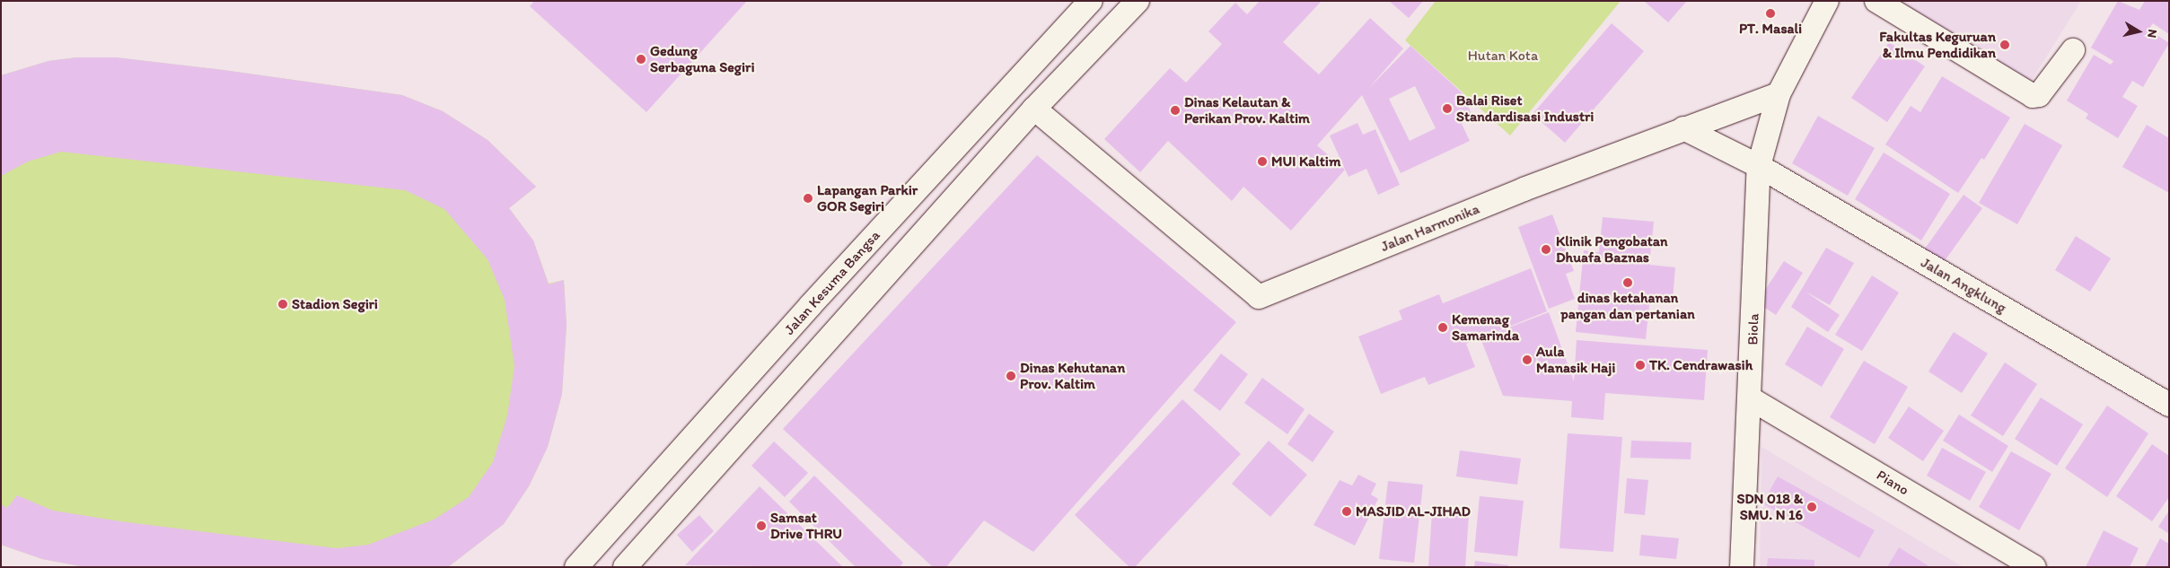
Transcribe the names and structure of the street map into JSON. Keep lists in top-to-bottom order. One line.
{"streets":{"street":["Jalan Harmonika","Jalan Kesuma Bangsa","Jalan Angklung","Biola","Piano"]},"crossings":[["Jalan Harmonika","Jalan Angklung"],["Jalan Harmonika","Biola"],["Jalan Angklung","Biola"],["Biola","Piano"]],"parks":["Hutan Kota"],"places":["PT. Masali","Fakultas Keguruan & Ilmu Pendidikan","Gedung Serbaguna Segiri","Balai Riset Standardisasi Industri","Dinas Kelautan & Perikan Prov. Kaltim","MUI Kaltim","Lapangan Parkir GOR Segiri","Klinik Pengobatan Dhuafa Baznas","dinas ketahanan pangan dan pertanian","Stadion Segiri","Kemenag Samarinda","Aula Manasik Haji","TK. Cendrawasih","Dinas Kehutanan Prov. Kaltim","SDN 018 & SMU. N 16","MASJID AL-JIHAD","Samsat Drive THRU"],"north":"right"}
